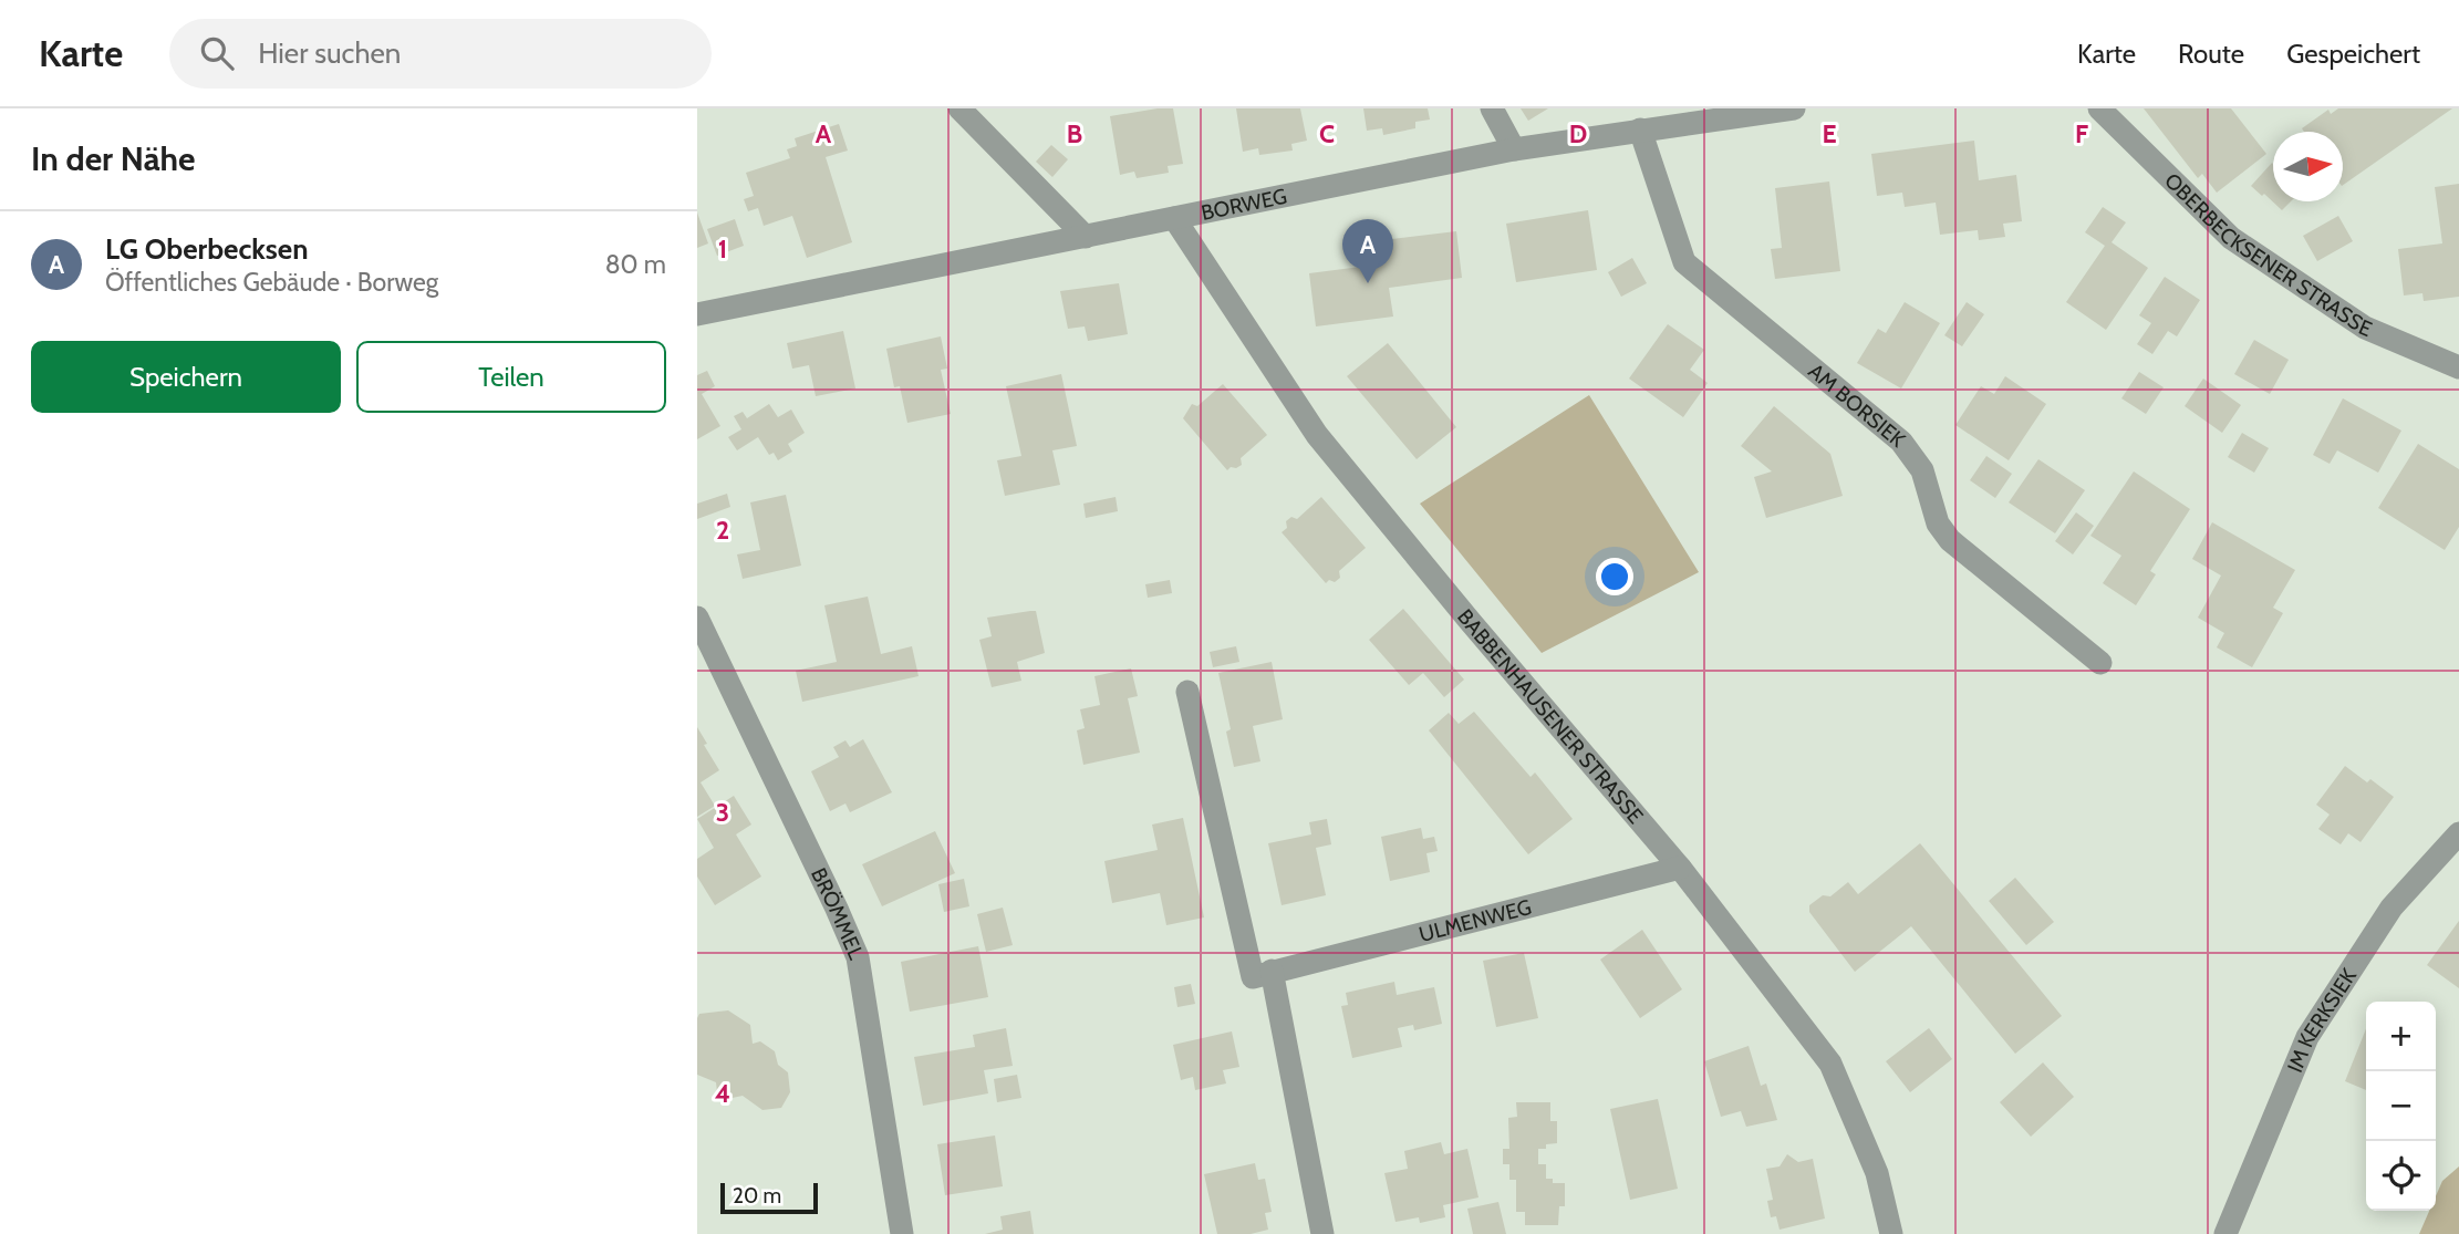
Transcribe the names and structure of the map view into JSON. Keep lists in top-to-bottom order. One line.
{"streets":{"street":["BORWEG","OBERBECKSENER STRASSE","AM BORSIEK","BABBENHAUSENER STRASSE","BRÖMMEL","ULMENWEG","IM KERKSIEK"]},"crossings":[["BORWEG","AM BORSIEK"],["BORWEG","BABBENHAUSENER STRASSE"],["BABBENHAUSENER STRASSE","ULMENWEG"]],"scale_bar":"20 m","north":"right","page":{"header":"Karte","search":"Hier suchen","nav":["Karte","Route","Gespeichert"],"heading":"In der Nähe","list":[{"mark":"A","name":"LG Oberbecksen","note":"Öffentliches Gebäude · Borweg","value":"80 m"}],"pins":"A","buttons":["Speichern","Teilen"],"map_buttons":["+","−"],"scale":"20 m"},"grid":{"columns":["A","B","C","D","E","F"],"rows":["1","2","3","4"]}}
